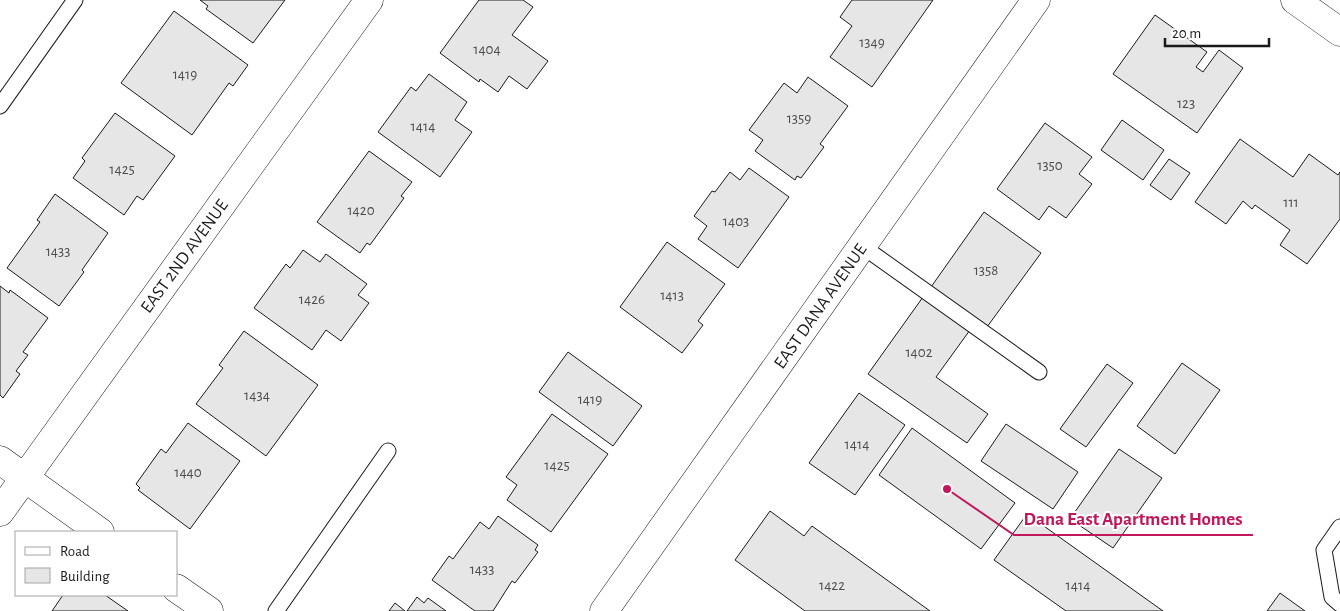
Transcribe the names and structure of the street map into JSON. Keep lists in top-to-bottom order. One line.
{"streets":{"street":["EAST 2ND AVENUE","EAST DANA AVENUE"]},"places":["Dana East Apartment Homes"],"house_numbers":["1349","1404","1419","123","1359","1414","1350","1425","111","1420","1403","1433","1358","1413","1426","1402","1434","1419","1414","1425","1440","1433","1422","1414"],"legend":["Road","Building"],"scale_bar":"20 m"}
